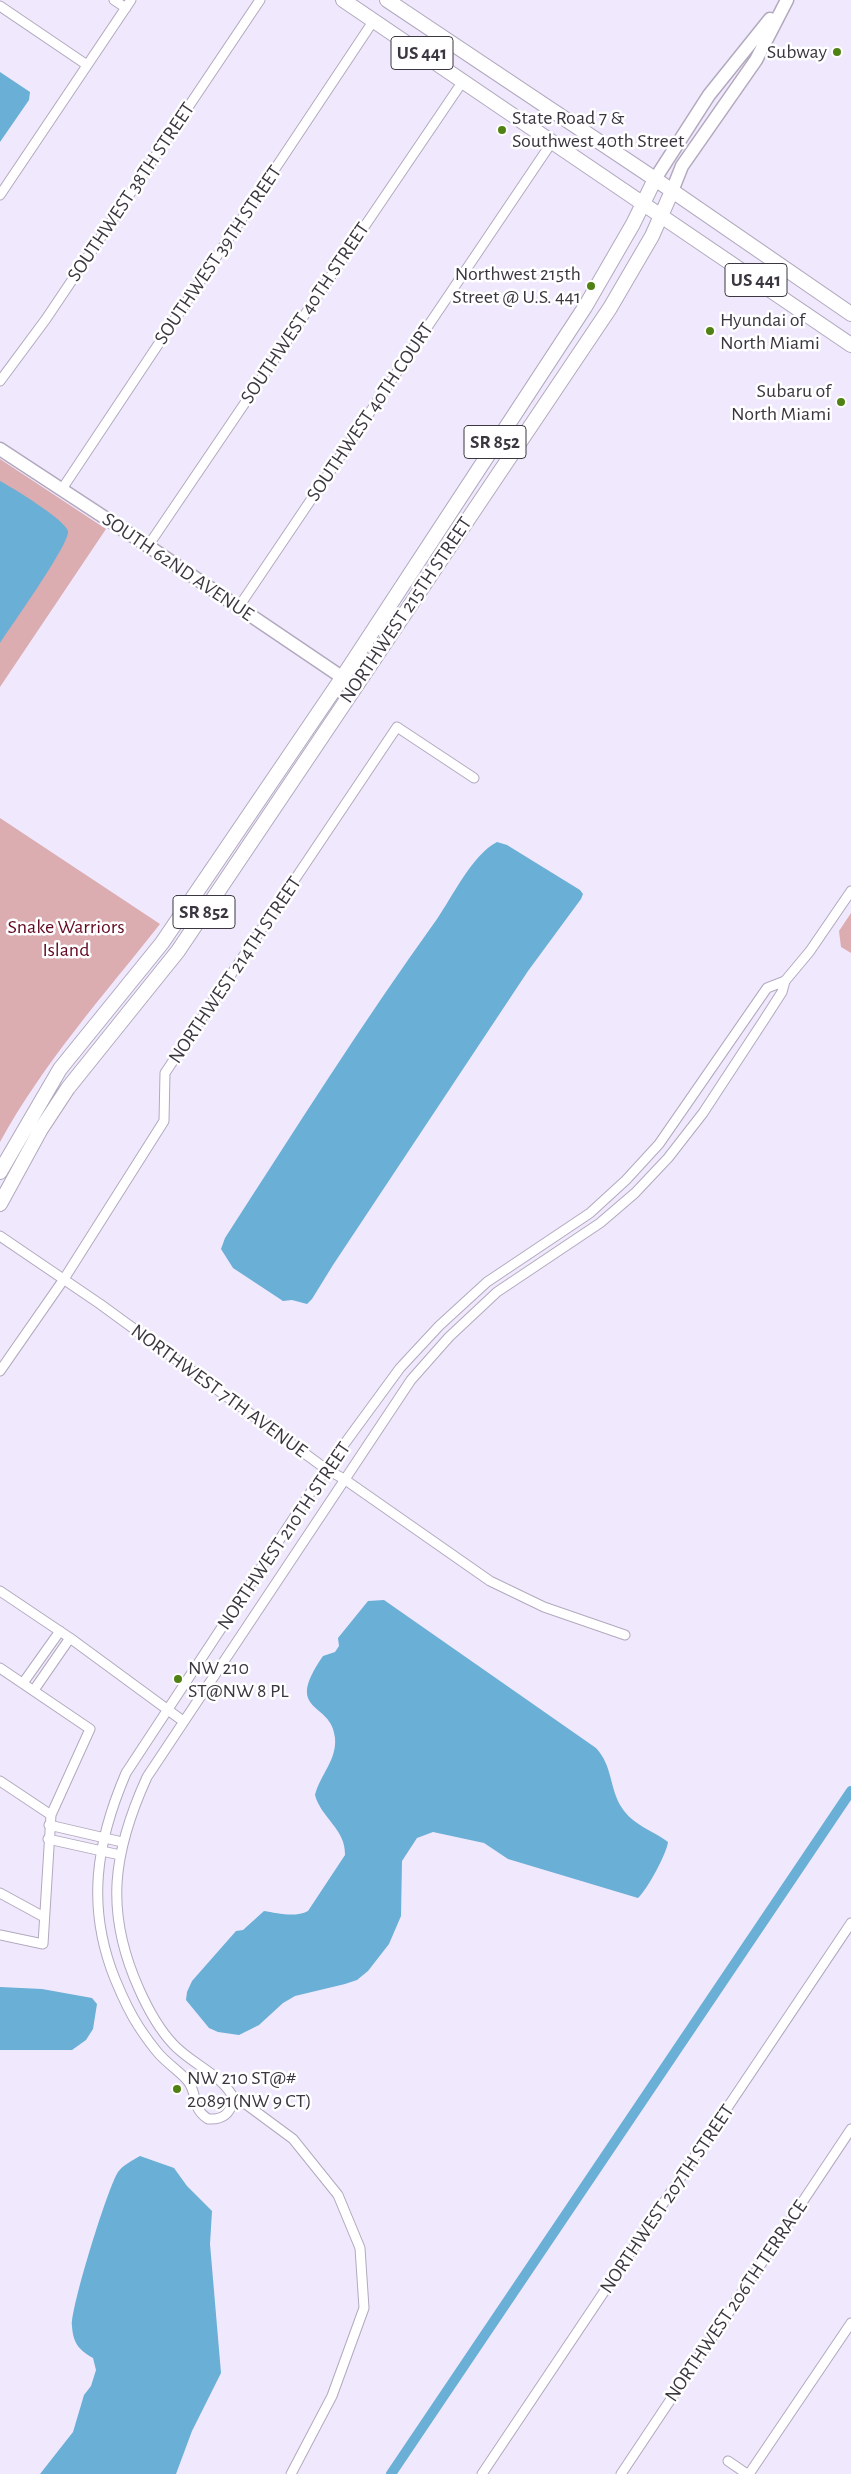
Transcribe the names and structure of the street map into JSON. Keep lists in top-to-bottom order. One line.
{"streets":{"main road":["US 441","SR 852","NORTHWEST 215TH STREET"],"street":["SOUTHWEST 38TH STREET","SOUTHWEST 39TH STREET","SOUTHWEST 40TH STREET","SOUTHWEST 40TH COURT","SOUTH 62ND AVENUE","NORTHWEST 214TH STREET","NORTHWEST 7TH AVENUE","NORTHWEST 210TH STREET","NORTHWEST 207TH STREET","NORTHWEST 206TH TERRACE"]},"crossings":[["US 441","SOUTHWEST 39TH STREET"],["US 441","SOUTHWEST 40TH STREET"],["US 441","SOUTHWEST 40TH COURT"],["US 441","NORTHWEST 215TH STREET"],["SOUTHWEST 39TH STREET","SOUTH 62ND AVENUE"],["SOUTHWEST 40TH STREET","SOUTH 62ND AVENUE"],["SOUTHWEST 40TH COURT","SOUTH 62ND AVENUE"],["SOUTH 62ND AVENUE","NORTHWEST 215TH STREET"],["NORTHWEST 214TH STREET","NORTHWEST 7TH AVENUE"],["NORTHWEST 7TH AVENUE","NORTHWEST 210TH STREET"]],"parks":["Snake Warriors Island"],"places":["Subway","State Road 7 & Southwest 40th Street","Northwest 215th Street @ U.S. 441","Hyundai of North Miami","Subaru of North Miami","NW 210 ST@NW 8 PL","NW 210 ST@# 20891(NW 9 CT)"]}
